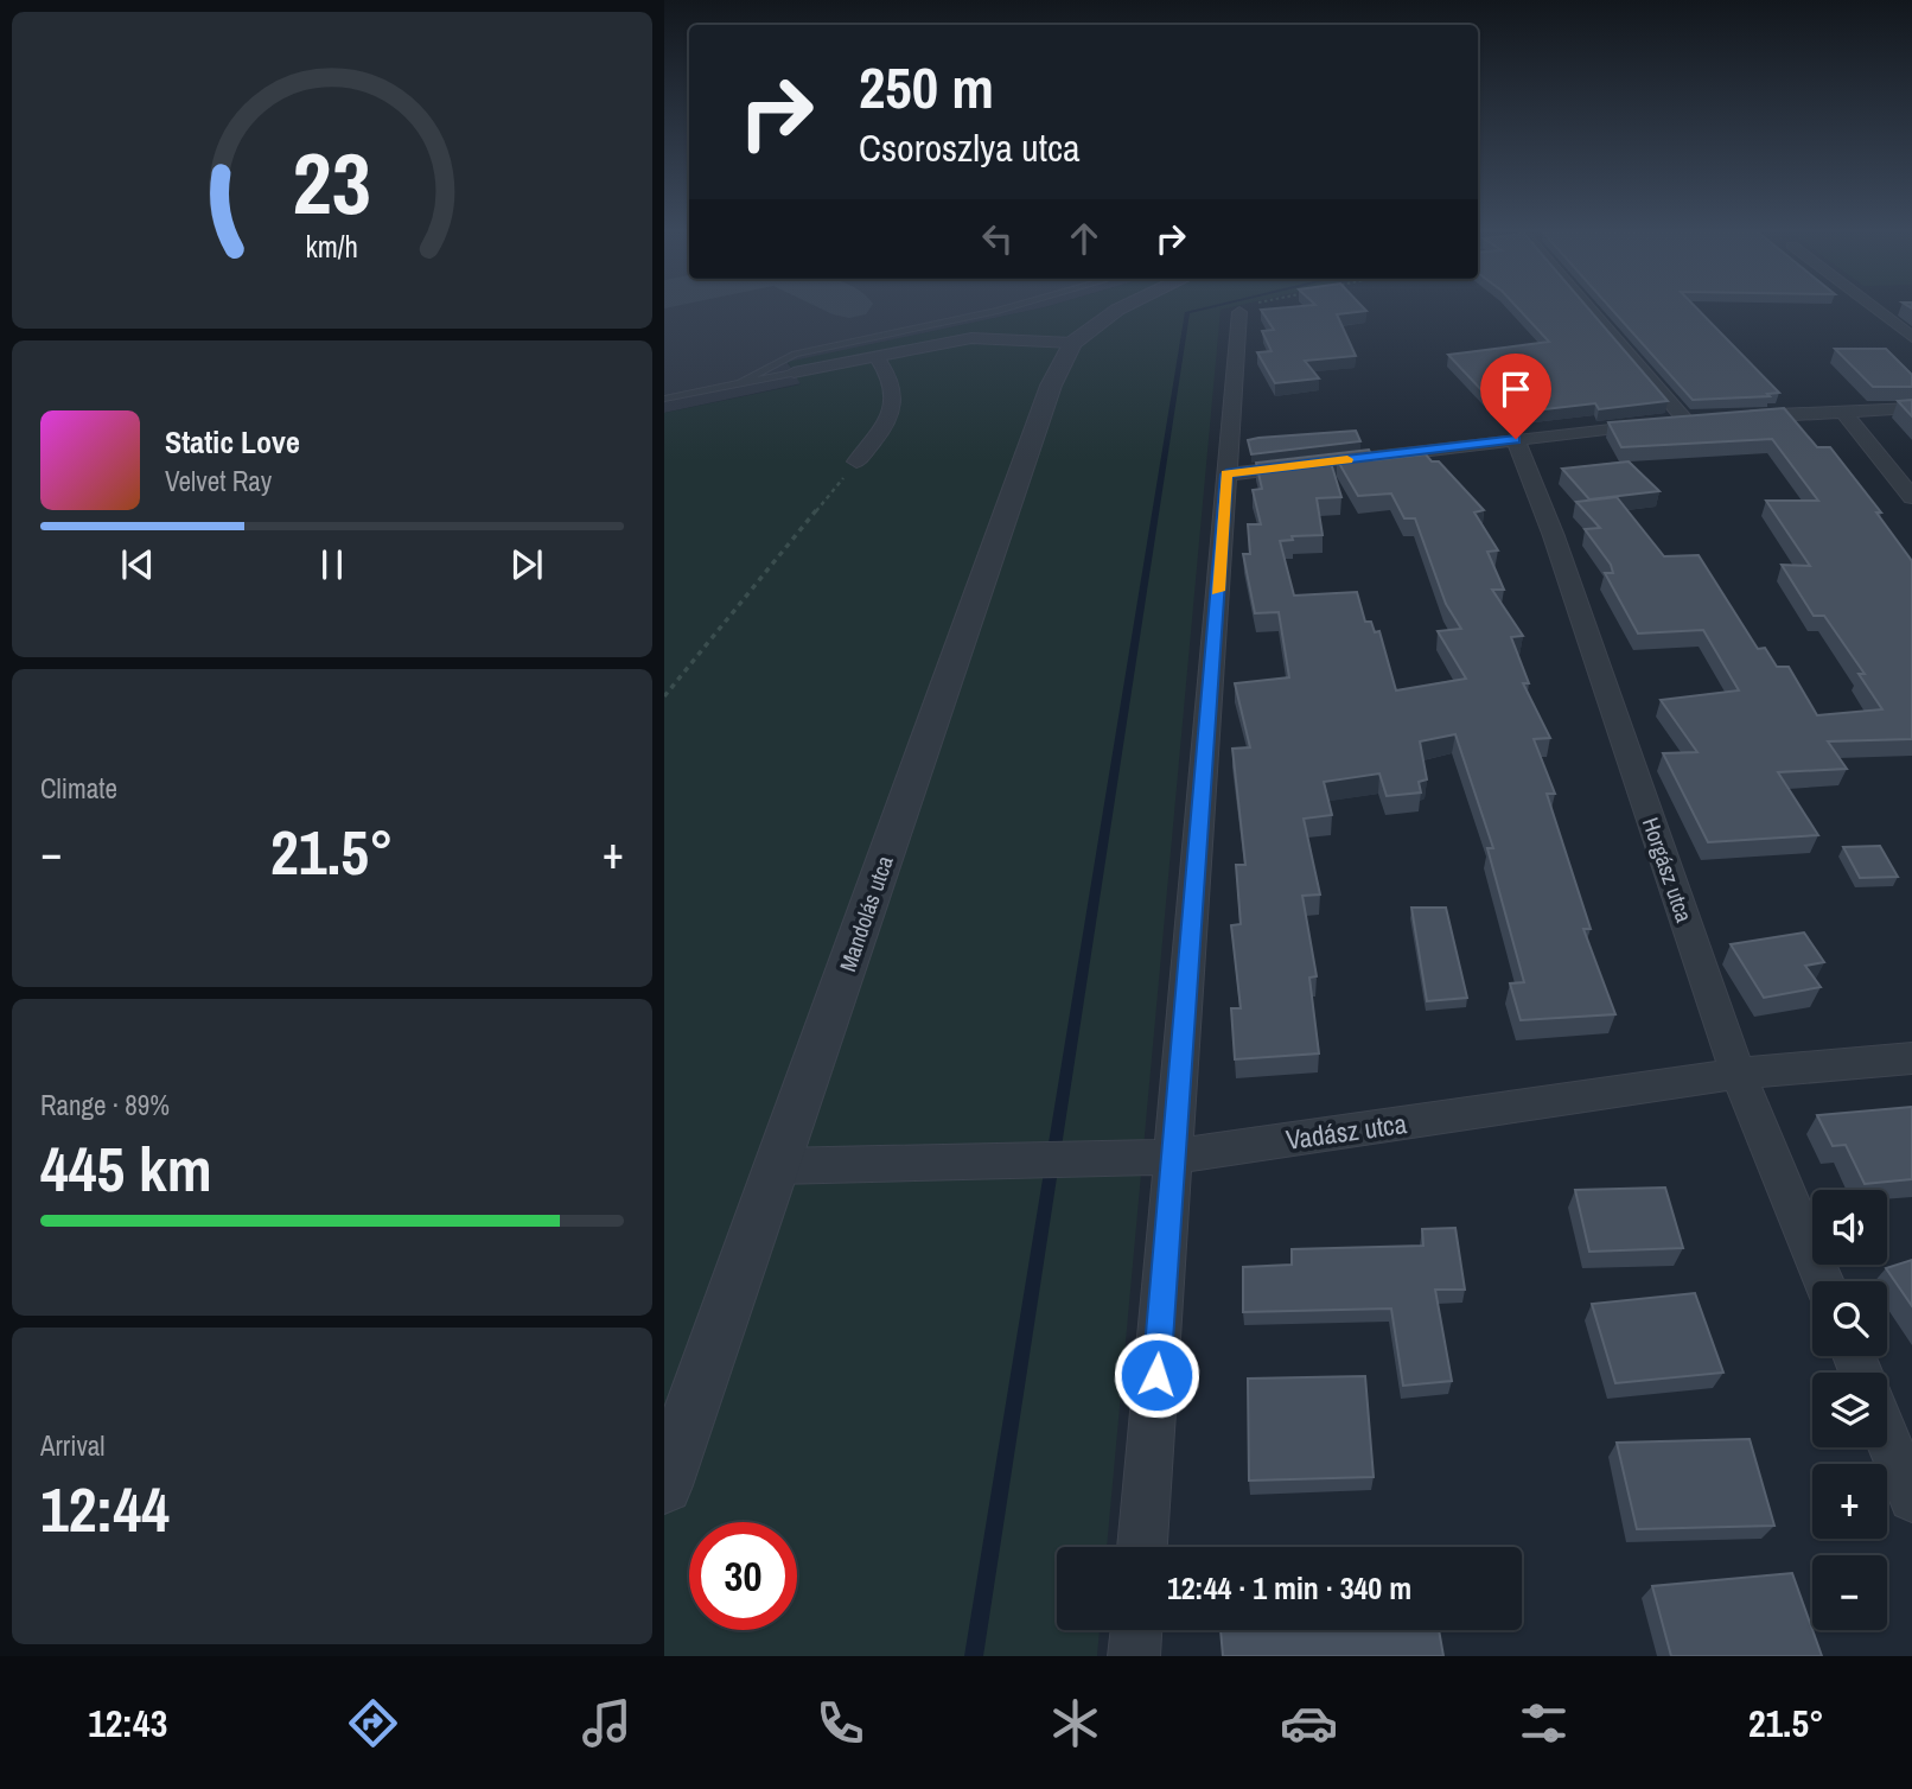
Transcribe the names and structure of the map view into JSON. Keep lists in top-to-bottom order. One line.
{"streets":{"street":["Horgász utca","Mandolás utca","Vadász utca"]},"crossings":[["Horgász utca","Vadász utca"],["Mandolás utca","Vadász utca"]],"page":{"turn":["250 m","Csoroszlya utca"],"song":["Static Love","Velvet Ray"],"tile":["Climate",["Range · 89%","445 km"],["Arrival","12:44"]],"heat":["−","21.5°","+"],"map_buttons":["+","−"],"limit":"30","trip":"12:44 · 1 min · 340 m","tabs":["12:43","21.5°"],"gauge":["23","km/h"]}}
